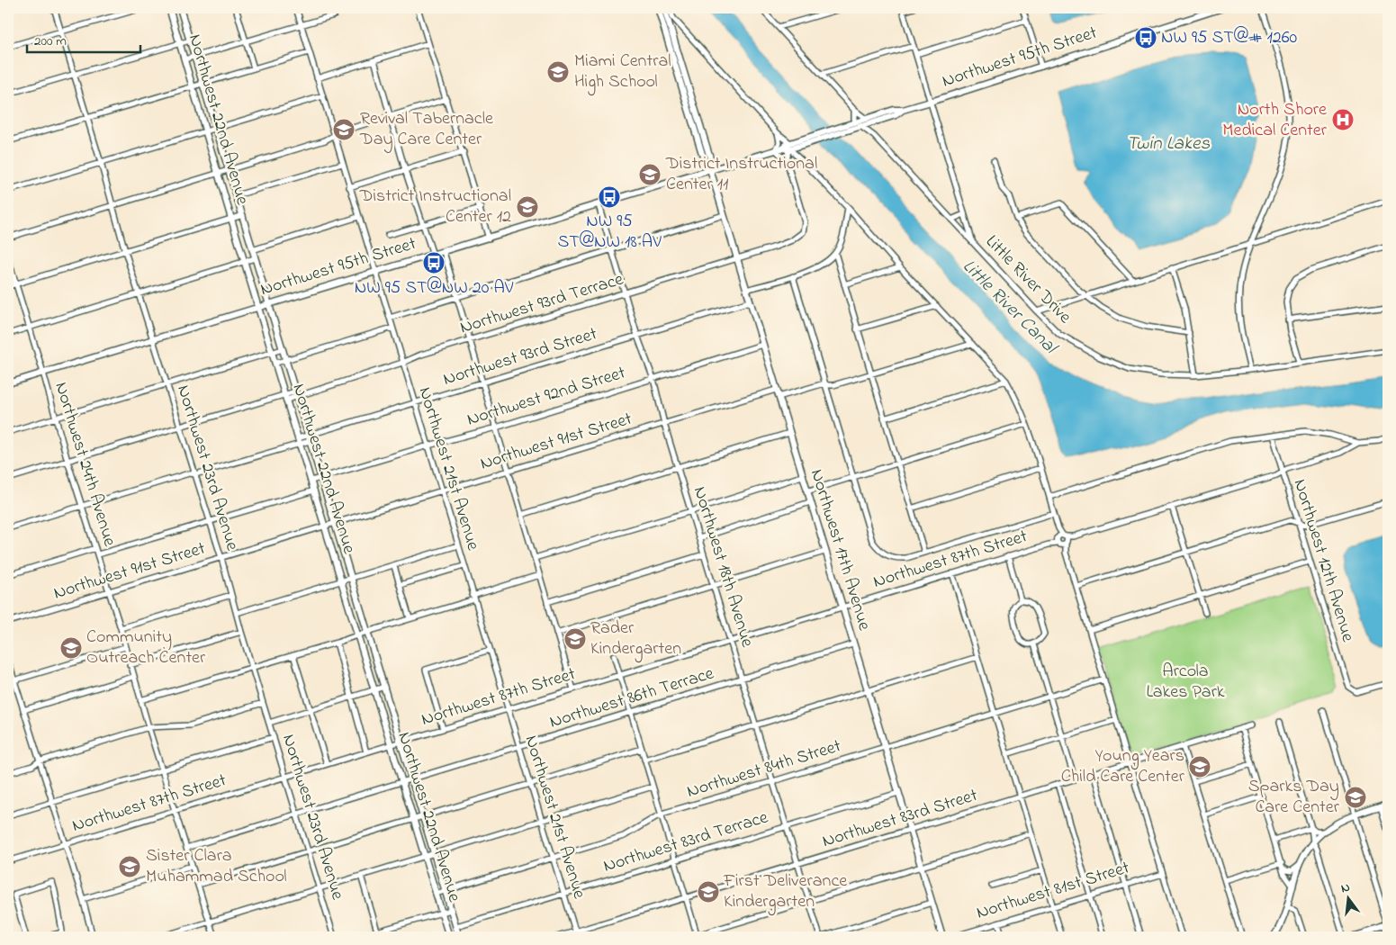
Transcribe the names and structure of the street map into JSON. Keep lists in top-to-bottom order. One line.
{"streets":{"main road":["Northwest 95th Street","Northwest 22nd Avenue","Northwest 17th Avenue"],"street":["Little River Drive","Northwest 93rd Terrace","Northwest 93rd Street","Northwest 92nd Street","Northwest 91st Street","Northwest 24th Avenue","Northwest 23rd Avenue","Northwest 21st Avenue","Northwest 87th Street","Northwest 12th Avenue","Northwest 18th Avenue","Northwest 86th Terrace","Northwest 84th Street","Northwest 83rd Street","Northwest 83rd Terrace","Northwest 81st Street"]},"crossings":[["Northwest 95th Street","Northwest 22nd Avenue"],["Northwest 95th Street","Little River Drive"],["Northwest 95th Street","Northwest 24th Avenue"],["Northwest 95th Street","Northwest 23rd Avenue"],["Northwest 95th Street","Northwest 21st Avenue"],["Northwest 95th Street","Northwest 17th Avenue"],["Northwest 95th Street","Northwest 18th Avenue"],["Northwest 22nd Avenue","Northwest 93rd Terrace"],["Northwest 22nd Avenue","Northwest 93rd Street"],["Northwest 22nd Avenue","Northwest 92nd Street"],["Northwest 22nd Avenue","Northwest 91st Street"],["Northwest 22nd Avenue","Northwest 87th Street"],["Northwest 22nd Avenue","Northwest 86th Terrace"],["Northwest 22nd Avenue","Northwest 84th Street"],["Northwest 22nd Avenue","Northwest 83rd Terrace"],["Northwest 93rd Terrace","Northwest 24th Avenue"],["Northwest 93rd Terrace","Northwest 23rd Avenue"],["Northwest 93rd Terrace","Northwest 21st Avenue"],["Northwest 93rd Terrace","Northwest 17th Avenue"],["Northwest 93rd Terrace","Northwest 18th Avenue"],["Northwest 93rd Street","Northwest 24th Avenue"],["Northwest 93rd Street","Northwest 23rd Avenue"],["Northwest 93rd Street","Northwest 21st Avenue"],["Northwest 93rd Street","Northwest 17th Avenue"],["Northwest 93rd Street","Northwest 18th Avenue"],["Northwest 92nd Street","Northwest 21st Avenue"],["Northwest 92nd Street","Northwest 17th Avenue"],["Northwest 92nd Street","Northwest 18th Avenue"],["Northwest 91st Street","Northwest 24th Avenue"],["Northwest 91st Street","Northwest 23rd Avenue"],["Northwest 91st Street","Northwest 21st Avenue"],["Northwest 91st Street","Northwest 17th Avenue"],["Northwest 91st Street","Northwest 18th Avenue"],["Northwest 24th Avenue","Northwest 87th Street"],["Northwest 24th Avenue","Northwest 86th Terrace"],["Northwest 23rd Avenue","Northwest 87th Street"],["Northwest 23rd Avenue","Northwest 86th Terrace"],["Northwest 21st Avenue","Northwest 87th Street"],["Northwest 21st Avenue","Northwest 86th Terrace"],["Northwest 21st Avenue","Northwest 84th Street"],["Northwest 21st Avenue","Northwest 83rd Street"],["Northwest 21st Avenue","Northwest 83rd Terrace"],["Northwest 17th Avenue","Northwest 87th Street"],["Northwest 17th Avenue","Northwest 86th Terrace"],["Northwest 17th Avenue","Northwest 84th Street"],["Northwest 17th Avenue","Northwest 83rd Street"],["Northwest 17th Avenue","Northwest 83rd Terrace"],["Northwest 87th Street","Northwest 18th Avenue"],["Northwest 18th Avenue","Northwest 86th Terrace"],["Northwest 18th Avenue","Northwest 84th Street"],["Northwest 18th Avenue","Northwest 83rd Street"],["Northwest 18th Avenue","Northwest 83rd Terrace"]],"water":["Twin Lakes","Little River Canal"],"parks":["Arcola Lakes Park"],"places":{"bus stop":["NW 95 ST@# 1260","NW 95 ST@NW 18 AV","NW 95 ST@NW 20 AV"],"school or university":["Miami Central High School","Revival Tabernacle Day Care Center","District Instructional Center 11","District Instructional Center 12","Rader Kindergarten","Community Outreach Center","Young Years Child Care Center","Sparks Day Care Center","Sister Clara Muhammad School","First Deliverance Kindergarten"],"hospital":["North Shore Medical Center"]},"scale_bar":"200 m","north":"top"}
